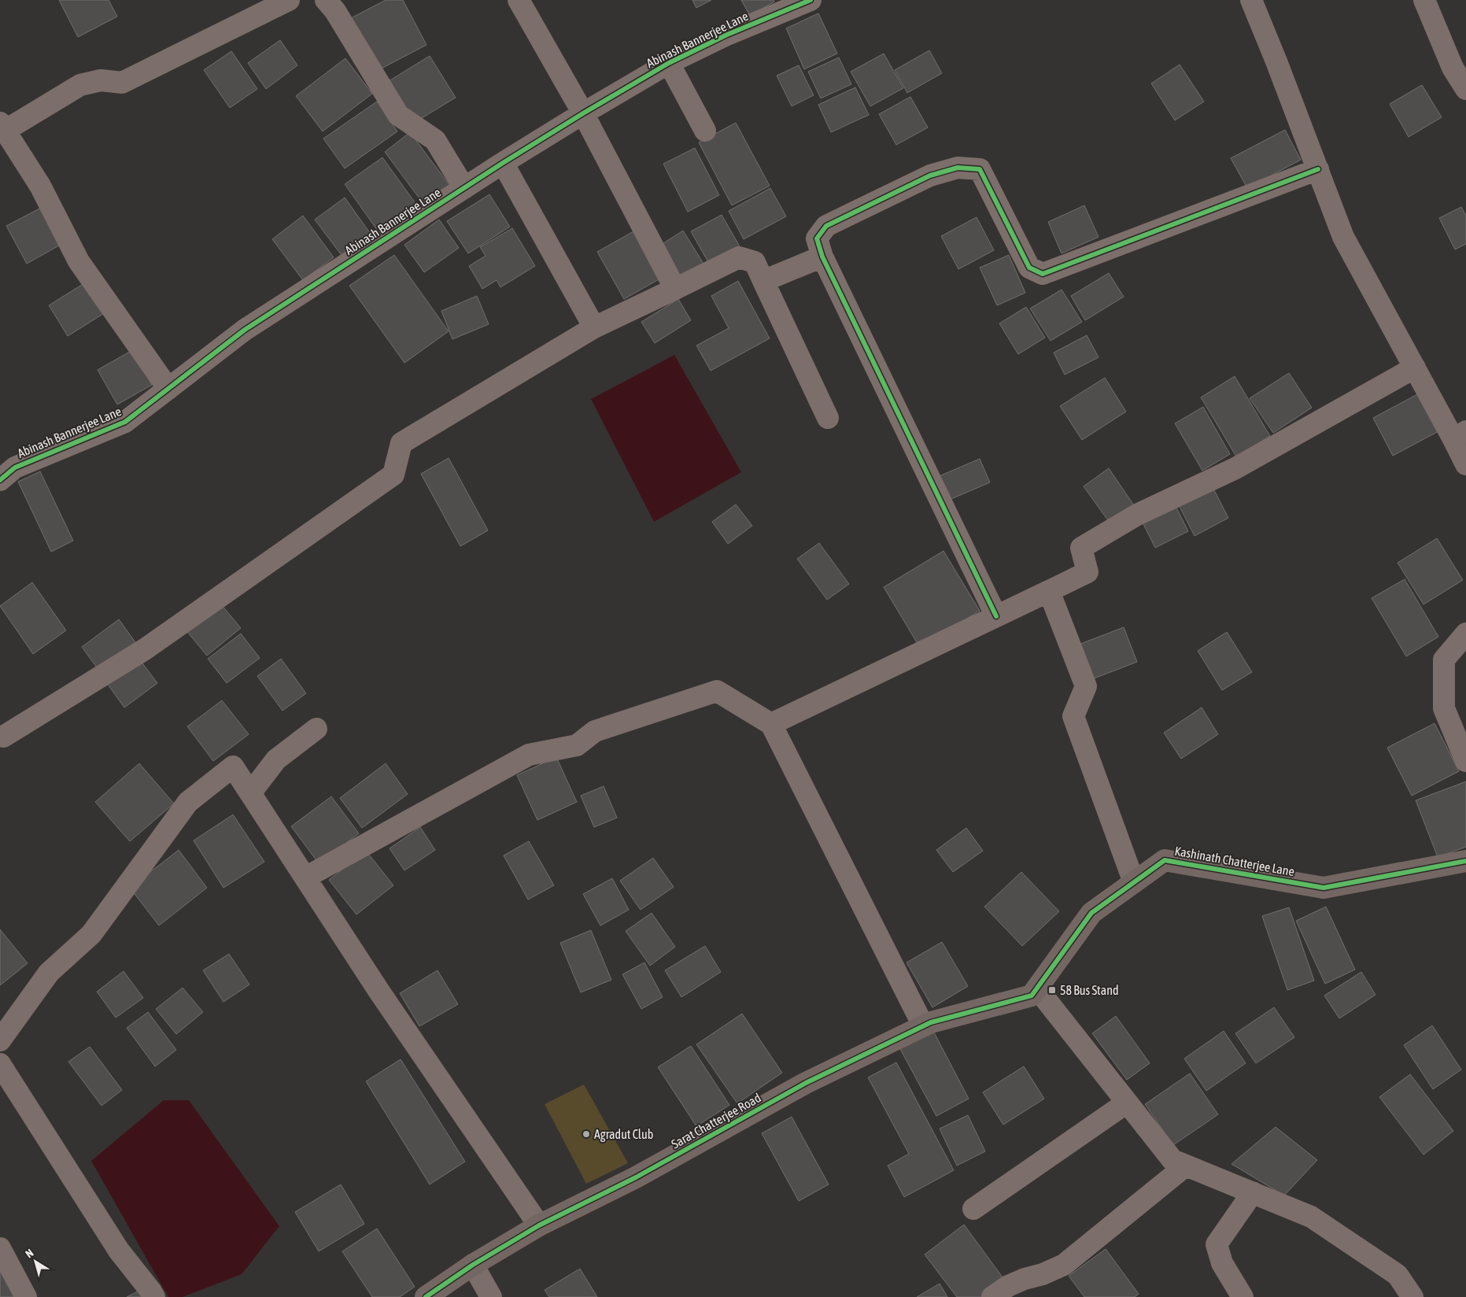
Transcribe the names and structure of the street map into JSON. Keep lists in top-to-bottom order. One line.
{"streets":{"street":["Abinash Bannerjee Lane","Kashinath Chatterjee Lane","Sarat Chatterjee Road"]},"crossings":[["Kashinath Chatterjee Lane","Sarat Chatterjee Road"]],"places":{"transit":["58 Bus Stand"],"other":["Agradut Club"]},"north":"top left"}
